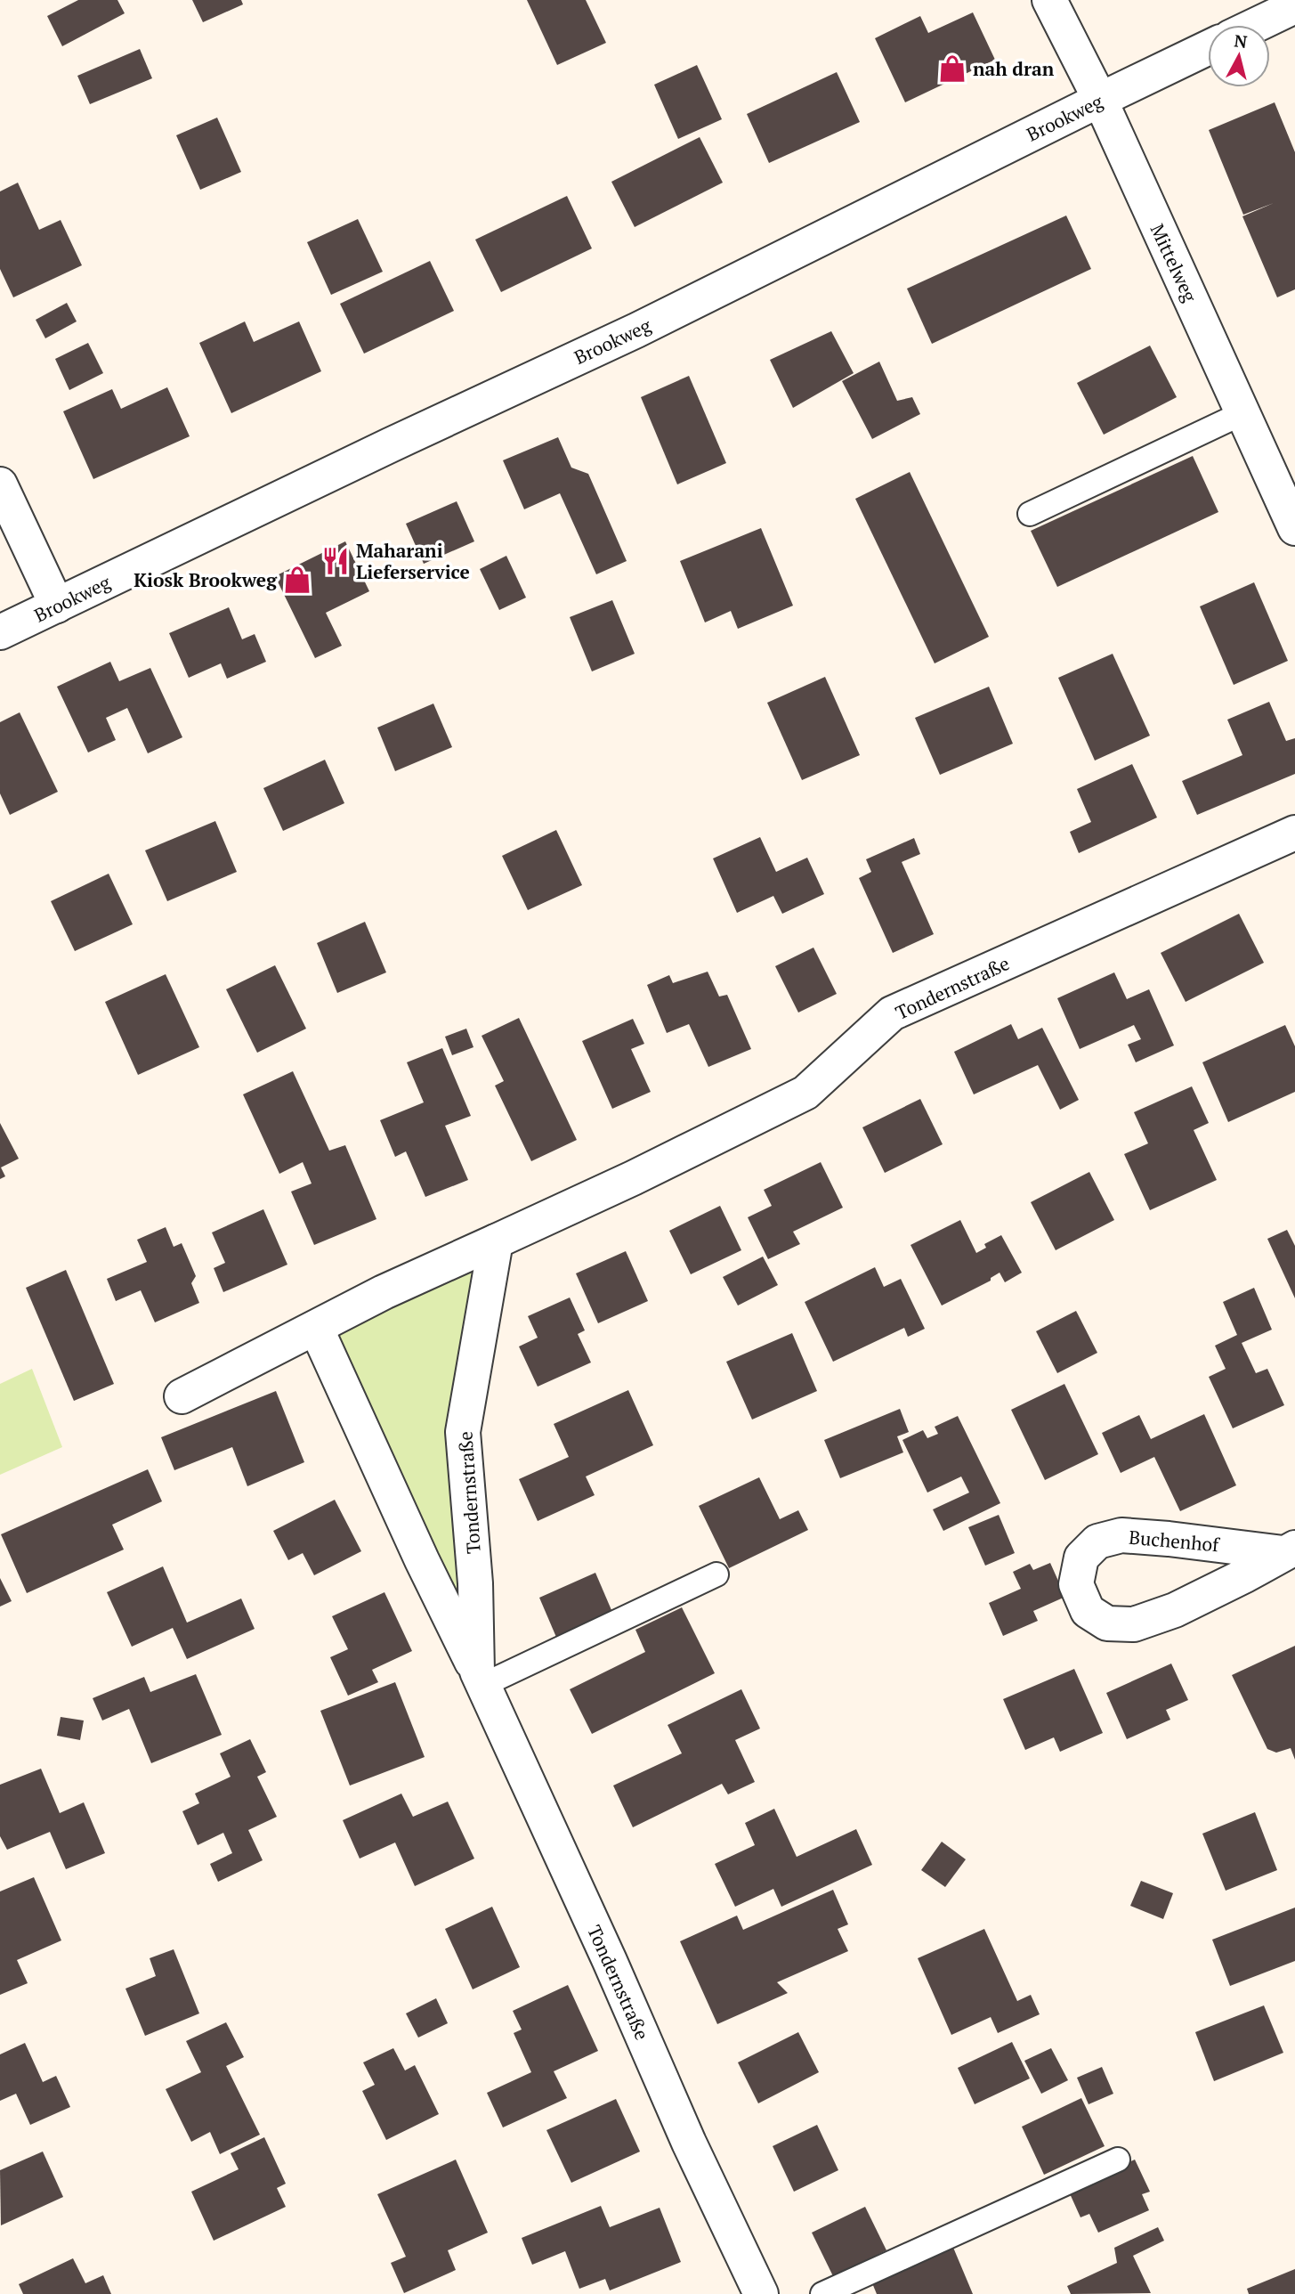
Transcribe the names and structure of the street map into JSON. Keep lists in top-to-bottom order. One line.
{"streets":{"street":["Brookweg","Mittelweg","Tondernstraße","Buchenhof"]},"crossings":[["Brookweg","Mittelweg"]],"places":{"shop":["nah dran","Kiosk Brookweg"],"restaurant":["Maharani Lieferservice"]},"north":"top"}
